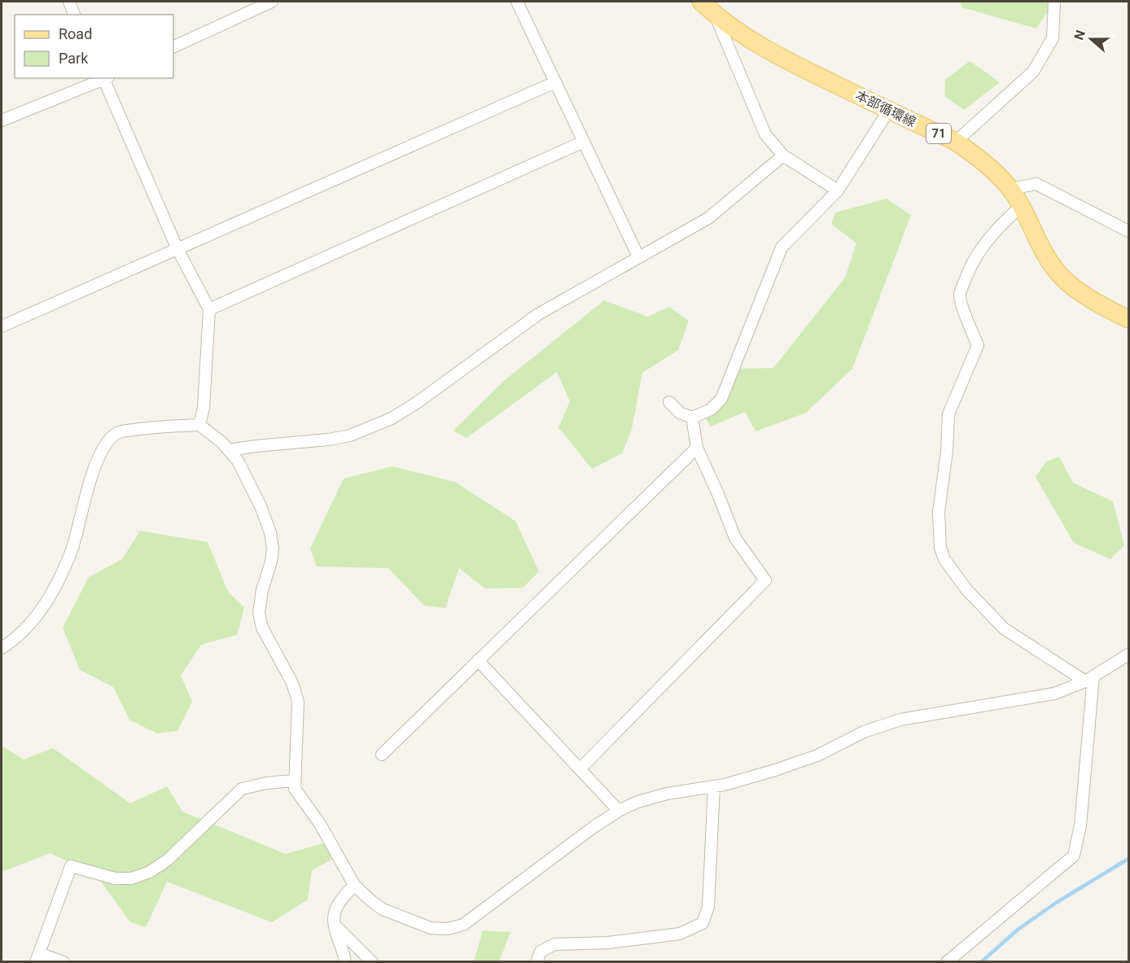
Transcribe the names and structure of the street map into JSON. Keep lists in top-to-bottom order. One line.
{"streets":{"main road":["本部循環線","71"]},"legend":["Road","Park"],"north":"left"}
